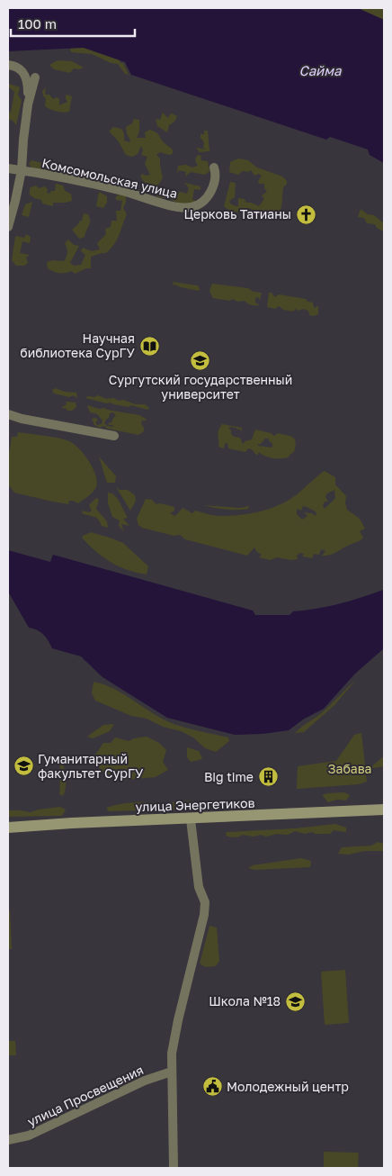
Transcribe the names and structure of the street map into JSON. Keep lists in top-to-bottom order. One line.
{"streets":{"main road":["улица Энергетиков"],"street":["Комсомольская улица","улица Просвещения"]},"water":["Сайма"],"parks":["Забава"],"places":{"church":["Церковь Татианы"],"library":["Научная библиотека СурГУ"],"school or university":["Сургутский государственный университет","Гуманитарный факультет СурГУ","Школа №18"],"building":["Big time"],"public building":["Молодежный центр"]},"scale_bar":"100 m"}
